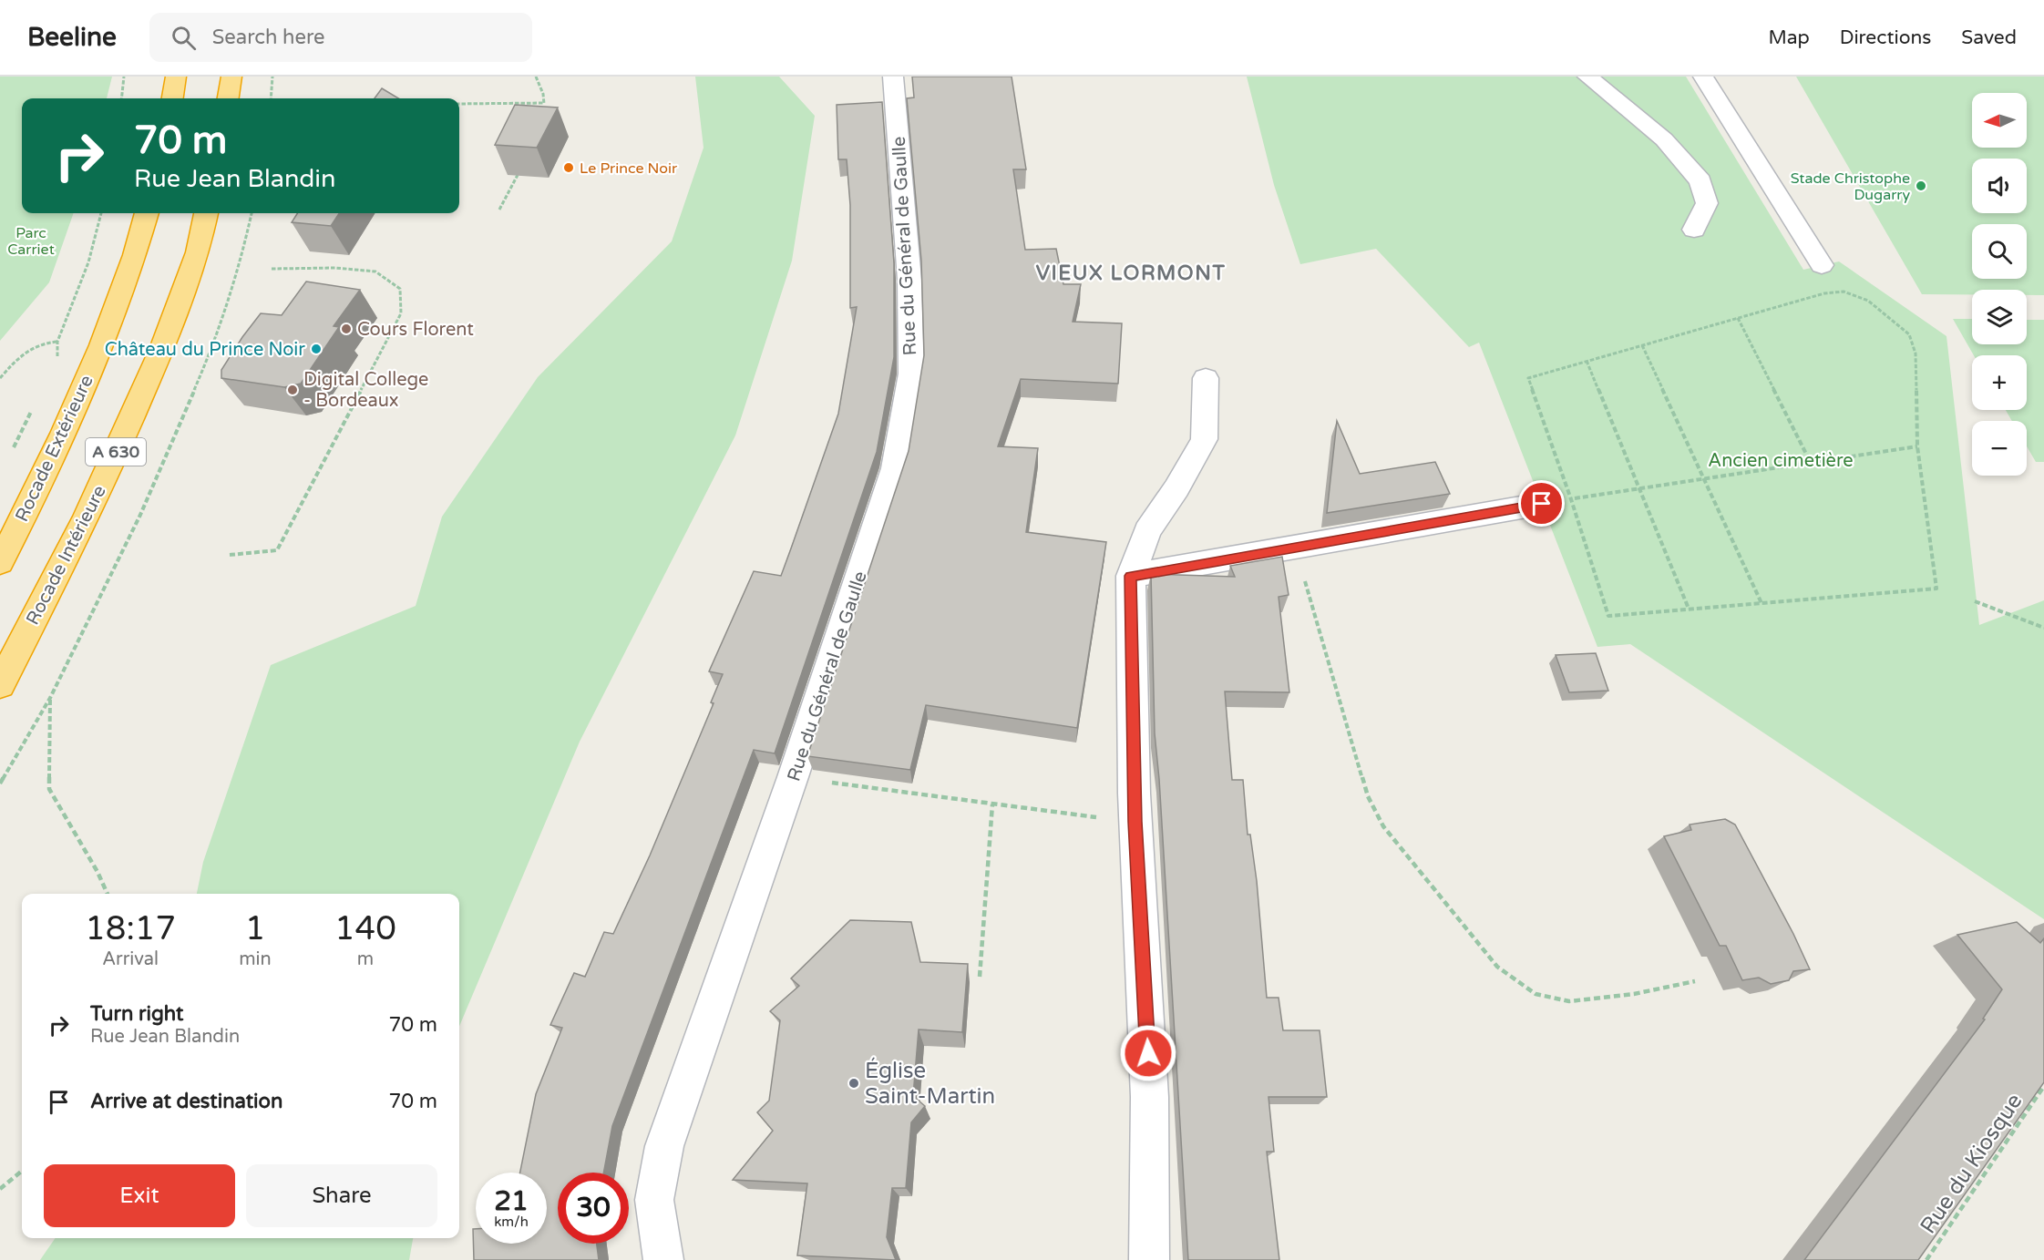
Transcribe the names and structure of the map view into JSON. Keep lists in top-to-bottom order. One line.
{"streets":{"highway":["Rocade Extérieure","A 630","Rocade Intérieure"],"street":["Rue du Général de Gaulle"],"path":["Rue du Kiosque"]},"districts":["VIEUX LORMONT"],"parks":["Parc Carriet","Ancien cimetière"],"places":["Le Prince Noir","Stade Christophe Dugarry","Cours Florent","Château du Prince Noir","Digital College - Bordeaux","Église Saint-Martin"],"north":"left","page":{"header":"Beeline","search":"Search here","nav":["Map","Directions","Saved"],"map_buttons":["+","−"],"turn":["70 m","Rue Jean Blandin"],"eta":["18:17","Arrival","1","min","140","m"],"list":[{"name":"Turn right","note":"Rue Jean Blandin","value":"70 m"},{"name":"Arrive at destination","value":"70 m"}],"buttons":["Exit","Share"],"speed":"21 km/h","limit":"30"}}
